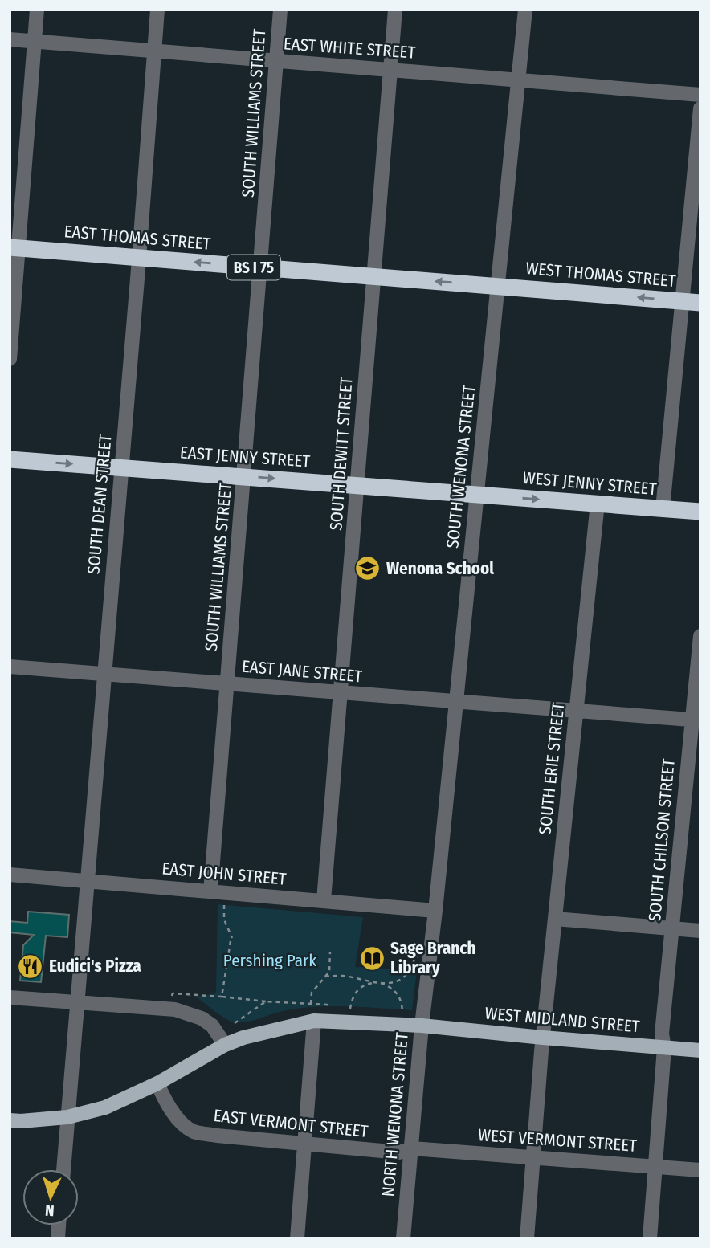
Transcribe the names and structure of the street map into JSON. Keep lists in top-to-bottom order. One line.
{"streets":{"highway":["EAST THOMAS STREET","BS I 75","WEST THOMAS STREET","EAST JENNY STREET","WEST JENNY STREET"],"main road":["WEST MIDLAND STREET"],"street":["EAST WHITE STREET","SOUTH WILLIAMS STREET","SOUTH DEWITT STREET","SOUTH WENONA STREET","SOUTH DEAN STREET","EAST JANE STREET","SOUTH ERIE STREET","SOUTH CHILSON STREET","EAST JOHN STREET","NORTH WENONA STREET","EAST VERMONT STREET","WEST VERMONT STREET"]},"crossings":[["EAST WHITE STREET","SOUTH WILLIAMS STREET"],["EAST WHITE STREET","SOUTH DEWITT STREET"],["EAST WHITE STREET","SOUTH WENONA STREET"],["EAST WHITE STREET","SOUTH DEAN STREET"],["SOUTH WILLIAMS STREET","EAST THOMAS STREET"],["SOUTH WILLIAMS STREET","EAST JENNY STREET"],["SOUTH WILLIAMS STREET","EAST JANE STREET"],["SOUTH WILLIAMS STREET","EAST JOHN STREET"],["EAST THOMAS STREET","WEST THOMAS STREET"],["EAST THOMAS STREET","SOUTH DEWITT STREET"],["EAST THOMAS STREET","SOUTH WENONA STREET"],["EAST THOMAS STREET","SOUTH DEAN STREET"],["WEST THOMAS STREET","SOUTH WENONA STREET"],["SOUTH DEWITT STREET","EAST JENNY STREET"],["SOUTH DEWITT STREET","EAST JANE STREET"],["SOUTH DEWITT STREET","EAST JOHN STREET"],["EAST JENNY STREET","SOUTH WENONA STREET"],["EAST JENNY STREET","WEST JENNY STREET"],["EAST JENNY STREET","SOUTH DEAN STREET"],["SOUTH WENONA STREET","WEST JENNY STREET"],["SOUTH WENONA STREET","EAST JANE STREET"],["SOUTH WENONA STREET","EAST JOHN STREET"],["SOUTH WENONA STREET","NORTH WENONA STREET"],["WEST JENNY STREET","SOUTH ERIE STREET"],["SOUTH DEAN STREET","EAST JANE STREET"],["SOUTH DEAN STREET","EAST JOHN STREET"],["SOUTH DEAN STREET","WEST MIDLAND STREET"],["EAST JANE STREET","SOUTH ERIE STREET"],["EAST JANE STREET","SOUTH CHILSON STREET"],["SOUTH ERIE STREET","WEST MIDLAND STREET"],["SOUTH ERIE STREET","WEST VERMONT STREET"],["SOUTH CHILSON STREET","WEST MIDLAND STREET"],["SOUTH CHILSON STREET","WEST VERMONT STREET"],["WEST MIDLAND STREET","NORTH WENONA STREET"],["WEST MIDLAND STREET","EAST VERMONT STREET"],["NORTH WENONA STREET","EAST VERMONT STREET"],["NORTH WENONA STREET","WEST VERMONT STREET"],["EAST VERMONT STREET","WEST VERMONT STREET"]],"one_way":["EAST THOMAS STREET","WEST THOMAS STREET","EAST JENNY STREET","WEST JENNY STREET"],"parks":["Pershing Park"],"places":{"school or university":["Wenona School"],"library":["Sage Branch Library"],"restaurant":["Eudici's Pizza"]},"north":"bottom"}
